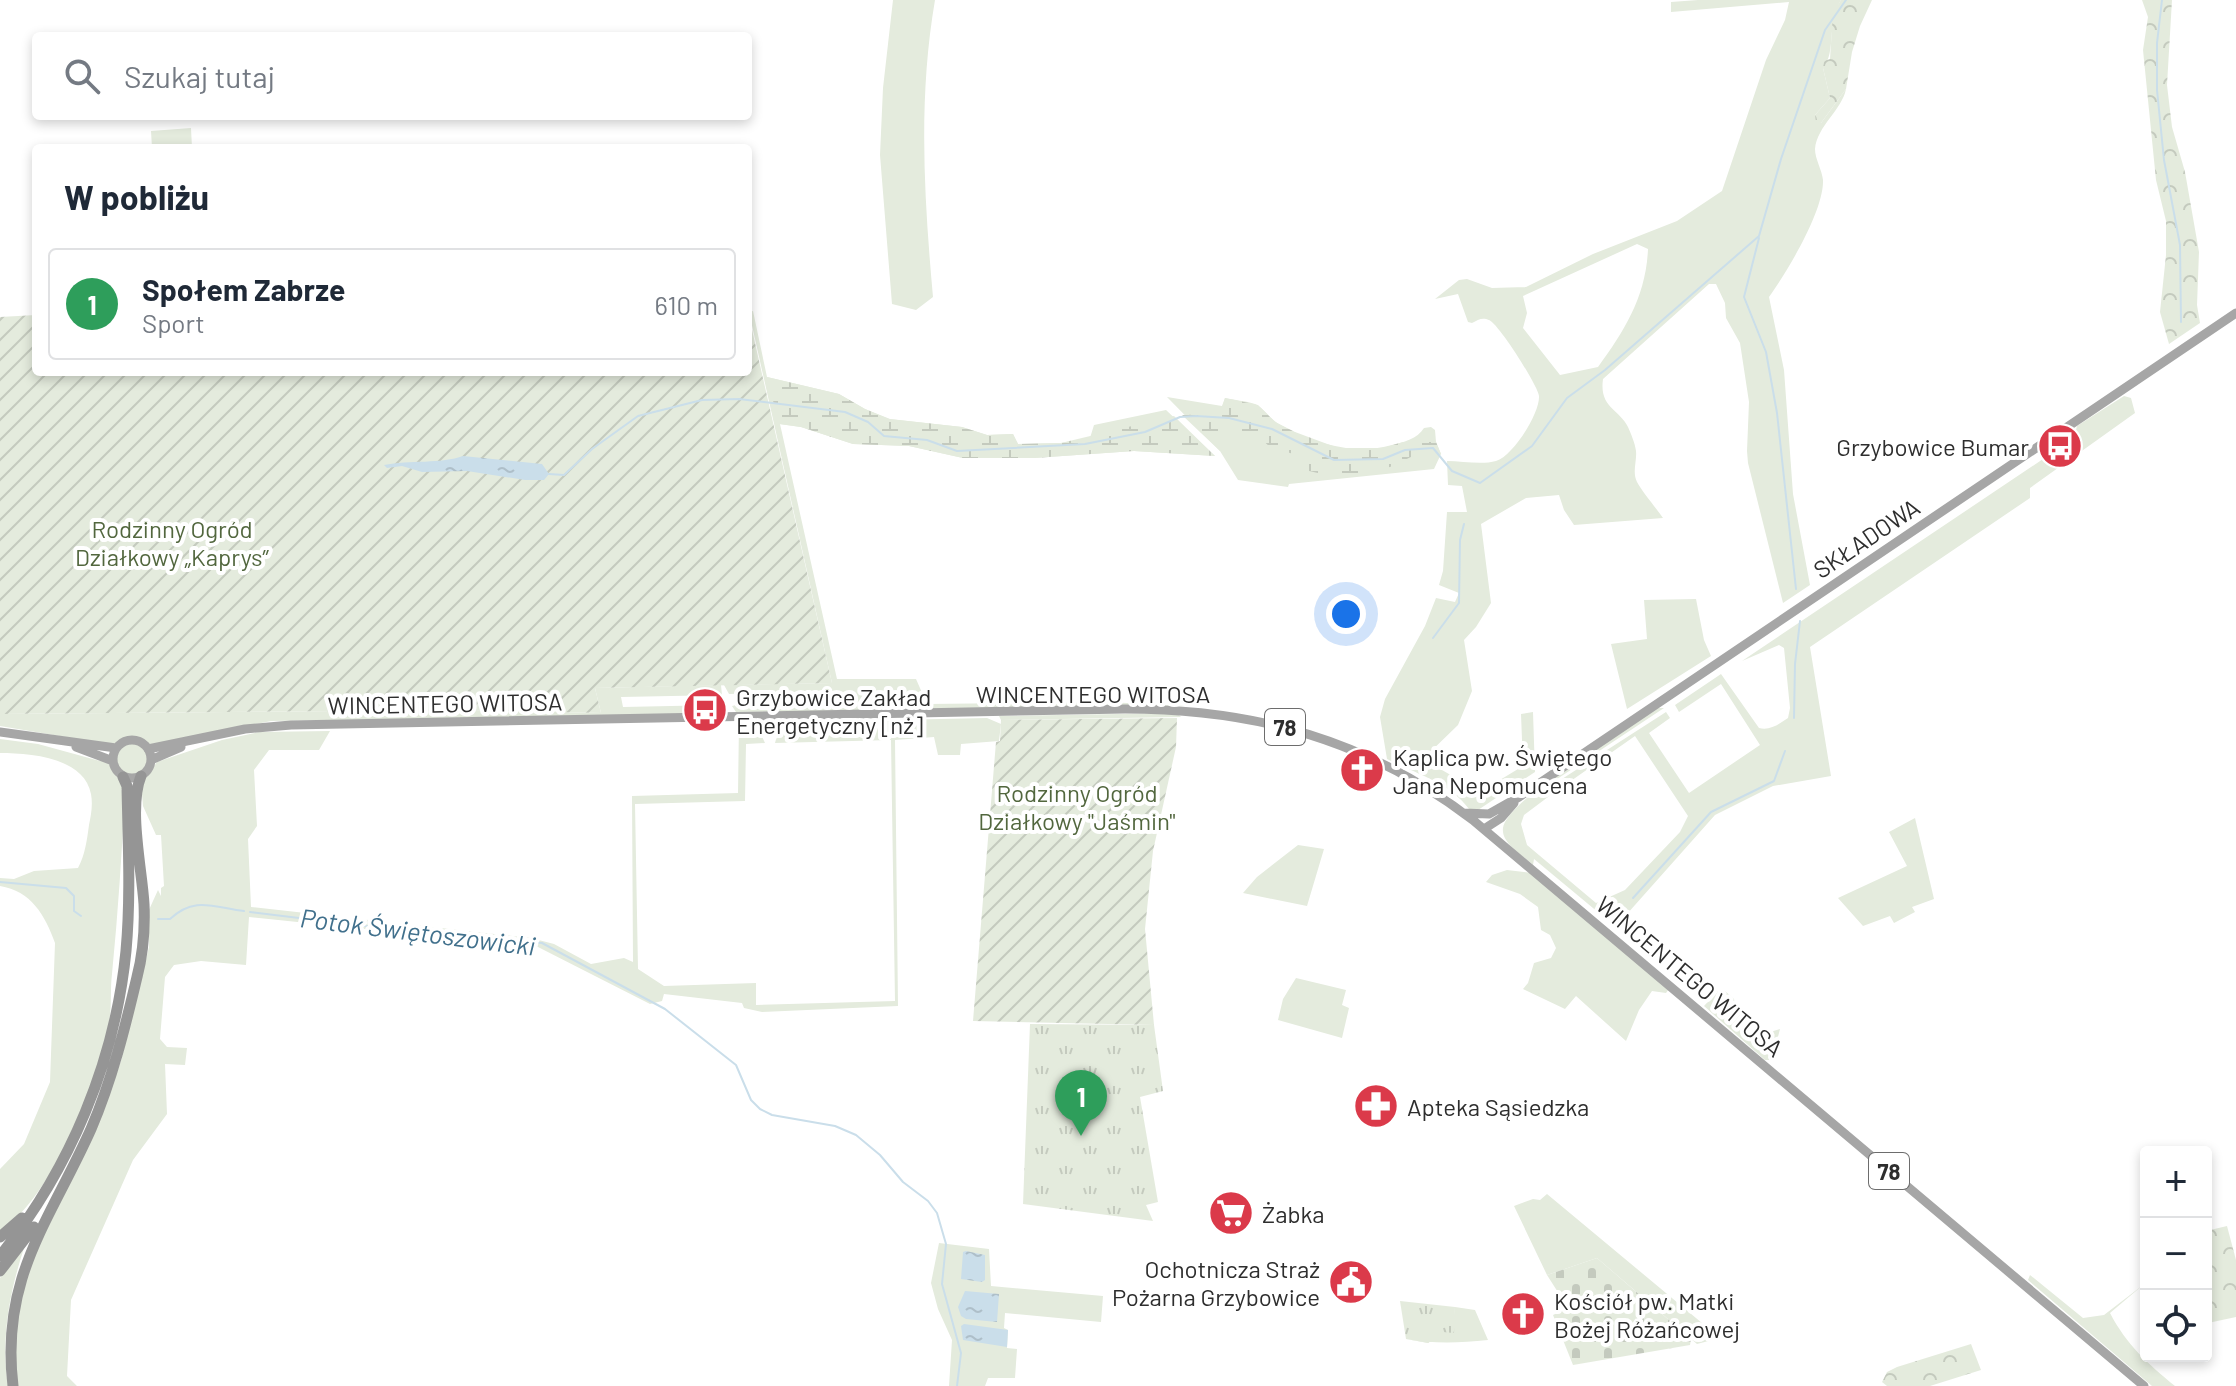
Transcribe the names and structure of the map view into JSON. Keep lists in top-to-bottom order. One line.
{"streets":{"main road":["SKŁADOWA","WINCENTEGO WITOSA","78"]},"crossings":[["SKŁADOWA","WINCENTEGO WITOSA"],["WINCENTEGO WITOSA","78"]],"water":["Potok Świętoszowicki"],"parks":["Rodzinny Ogród Działkowy „Kaprys”","Rodzinny Ogród Działkowy \"Jaśmin\""],"places":{"bus stop":["Grzybowice Bumar","Grzybowice Zakład Energetyczny [nż]"],"church":["Kaplica pw. Świętego Jana Nepomucena","Kościół pw. Matki Bożej Różańcowej"],"pharmacy":["Apteka Sąsiedzka"],"supermarket":["Żabka"],"public building":["Ochotnicza Straż Pożarna Grzybowice"]},"page":{"search":"Szukaj tutaj","heading":"W pobliżu","list":[{"mark":"1","name":"Społem Zabrze","note":"Sport","value":"610 m"}],"pins":"1","map_buttons":["+","−"]}}
